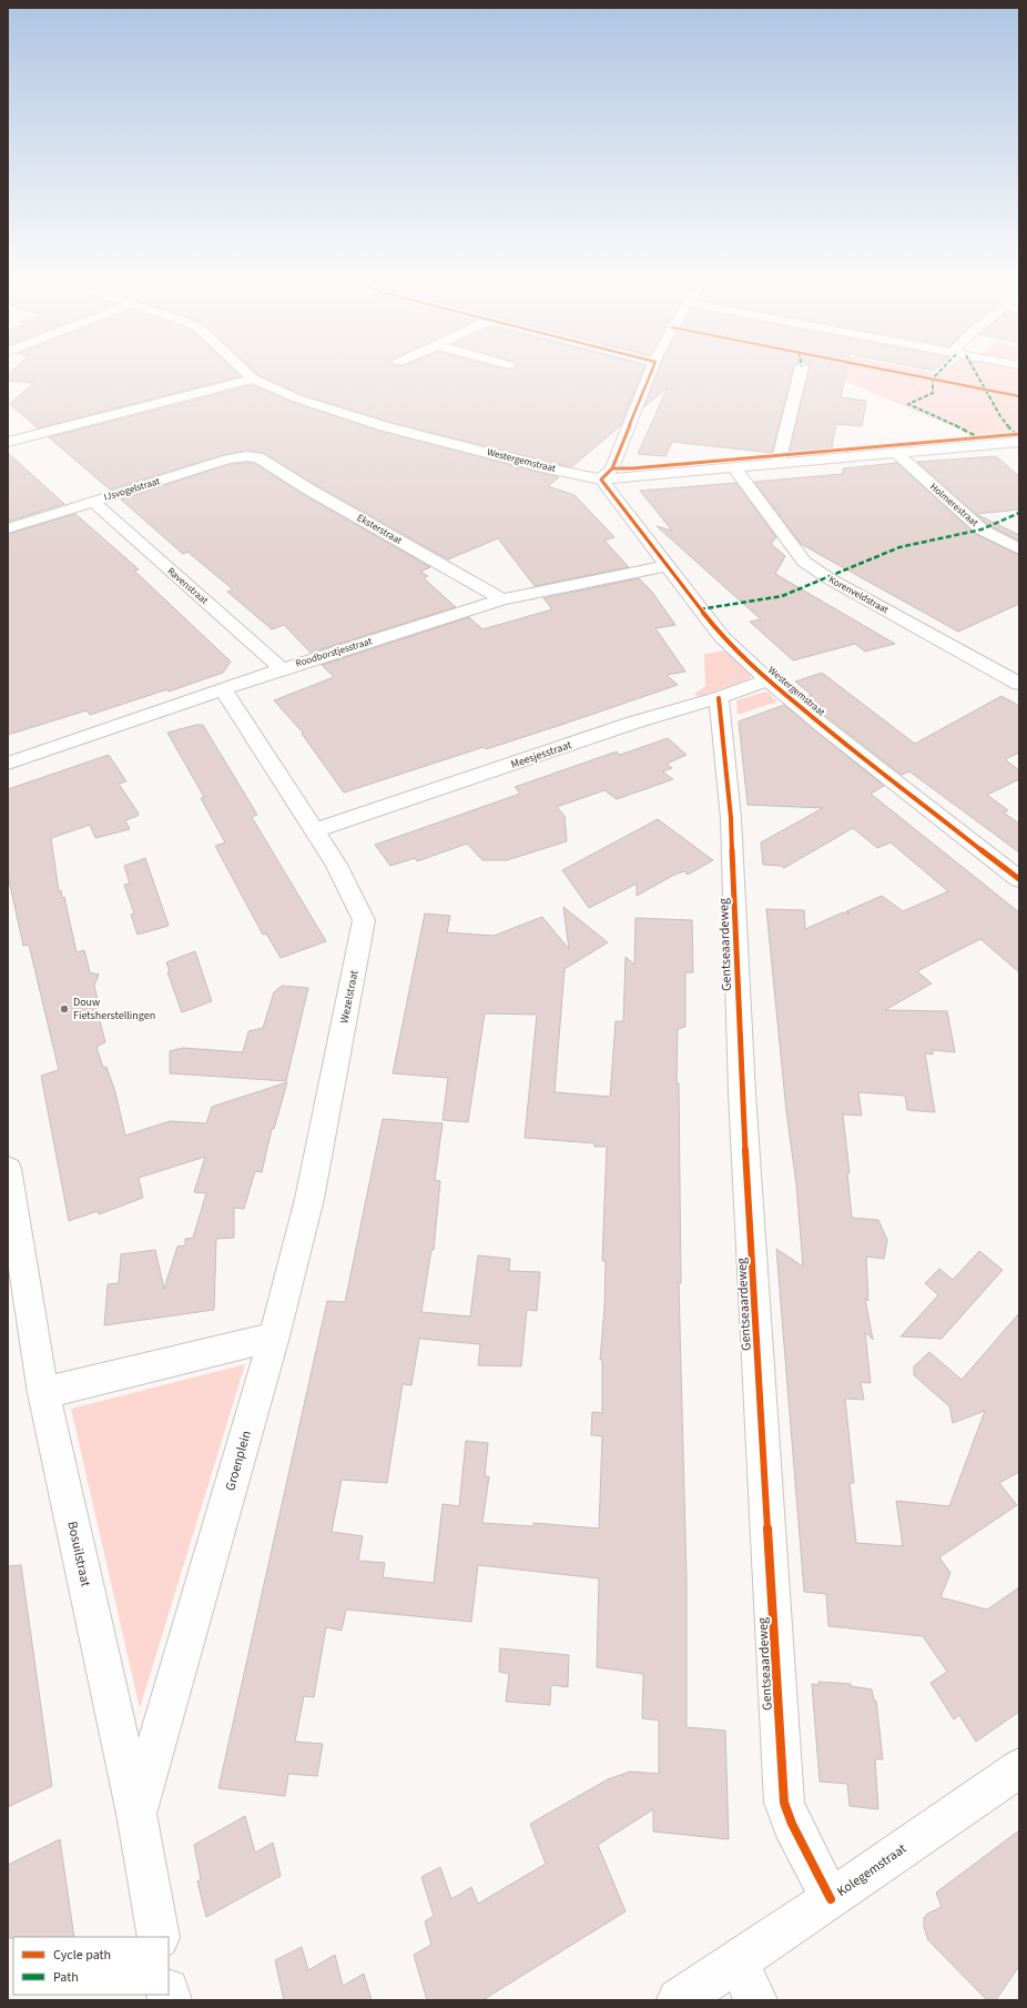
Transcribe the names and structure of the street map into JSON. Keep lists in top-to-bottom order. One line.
{"streets":{"street":["Westergemstraat","IJsvogelstraat","Holmerestraat","Eksterstraat","Ravenstraat","Korenveldstraat","Roodborstjesstraat","Meesjesstraat","Gentseaardeweg","Wezelstraat","Groenplein","Bosuilstraat","Kolegemstraat"]},"crossings":[["Westergemstraat","Roodborstjesstraat"],["Westergemstraat","Meesjesstraat"],["IJsvogelstraat","Eksterstraat"],["IJsvogelstraat","Ravenstraat"],["Eksterstraat","Roodborstjesstraat"],["Ravenstraat","Roodborstjesstraat"],["Roodborstjesstraat","Wezelstraat"],["Meesjesstraat","Gentseaardeweg"],["Meesjesstraat","Wezelstraat"],["Gentseaardeweg","Kolegemstraat"],["Wezelstraat","Groenplein"],["Groenplein","Bosuilstraat"]],"places":["Douw Fietsherstellingen"],"legend":["Cycle path","Path"]}
